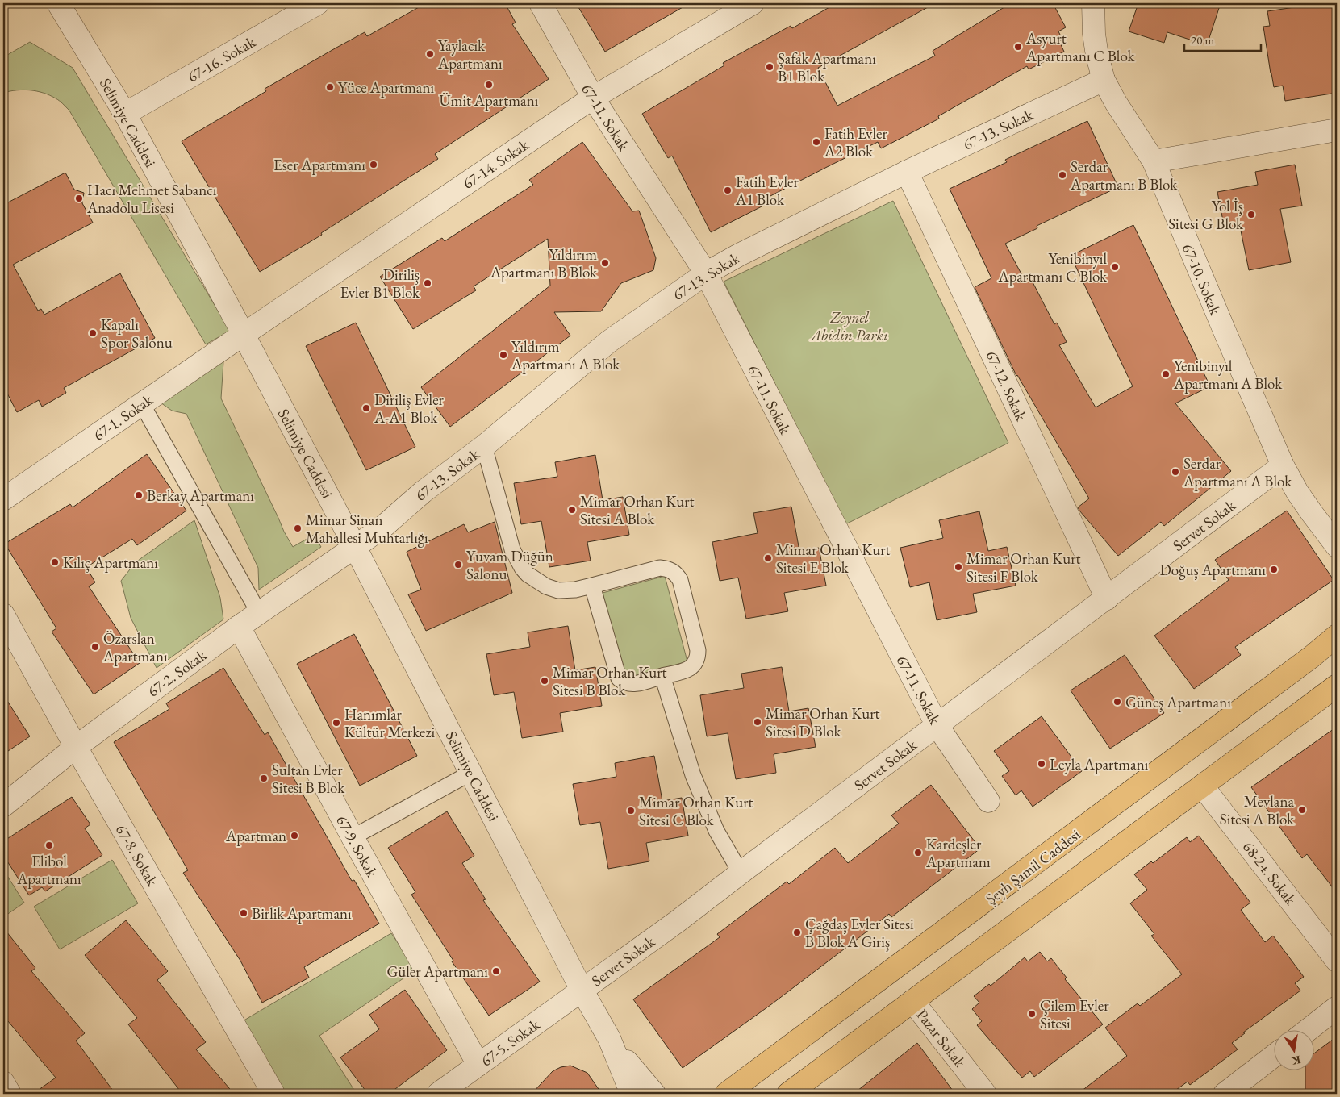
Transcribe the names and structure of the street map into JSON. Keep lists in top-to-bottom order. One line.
{"streets":{"main road":["Şeyh Şamil Caddesi"],"street":["67-16. Sokak","67-11. Sokak","Selimiye Caddesi","67-13. Sokak","67-14. Sokak","67-10. Sokak","67-12. Sokak","67-1. Sokak","Servet Sokak","67-2. Sokak","67-9. Sokak","67-8. Sokak","68-24. Sokak","Pazar Sokak","67-5. Sokak"]},"crossings":[["67-16. Sokak","Selimiye Caddesi"],["67-11. Sokak","67-13. Sokak"],["67-11. Sokak","67-14. Sokak"],["67-11. Sokak","Servet Sokak"],["Selimiye Caddesi","67-13. Sokak"],["Selimiye Caddesi","67-14. Sokak"],["Selimiye Caddesi","67-1. Sokak"],["Selimiye Caddesi","Servet Sokak"],["Selimiye Caddesi","67-2. Sokak"],["Selimiye Caddesi","67-5. Sokak"],["67-13. Sokak","67-10. Sokak"],["67-13. Sokak","67-12. Sokak"],["67-13. Sokak","67-2. Sokak"],["67-14. Sokak","67-1. Sokak"],["67-10. Sokak","Servet Sokak"],["67-12. Sokak","Servet Sokak"],["Servet Sokak","67-5. Sokak"],["67-2. Sokak","67-9. Sokak"],["67-2. Sokak","67-8. Sokak"],["67-9. Sokak","67-5. Sokak"]],"parks":["Zeynel Abidin Parkı"],"places":["Asyurt Apartmanı C Blok","Yaylacık Apartmanı","Şafak Apartmanı B1 Blok","Ümit Apartmanı","Yüce Apartmanı","Fatih Evler A2 Blok","Eser Apartmanı","Serdar Apartmanı B Blok","Fatih Evler A1 Blok","Hacı Mehmet Sabancı Anadolu Lisesi","Yol İş Sitesi G Blok","Yıldırım Apartmanı B Blok","Yenibinyıl Apartmanı C Blok","Diriliş Evler B1 Blok","Kapalı Spor Salonu","Yıldırım Apartmanı A Blok","Yenibinyıl Apartmanı A Blok","Diriliş Evler A-A1 Blok","Serdar Apartmanı A Blok","Berkay Apartmanı","Mimar Orhan Kurt Sitesi A Blok","Mimar Sinan Mahallesi Muhtarlığı","Mimar Orhan Kurt Sitesi E Blok","Kılıç Apartmanı","Yuvam Düğün Salonu","Mimar Orhan Kurt Sitesi F Blok","Doğuş Apartmanı","Özarslan Apartmanı","Mimar Orhan Kurt Sitesi B Blok","Güneş Apartmanı","Mimar Orhan Kurt Sitesi D Blok","Hanımlar Kültür Merkezi","Leyla Apartmanı","Sultan Evler Sitesi B Blok","Mevlana Sitesi A Blok","Mimar Orhan Kurt Sitesi C Blok","Apartman","Elibol Apartmanı","Kardeşler Apartmanı","Birlik Apartmanı","Çağdaş Evler Sitesi B Blok A Giriş","Güler Apartmanı","Çilem Evler Sitesi"],"scale_bar":"20 m","north":"bottom"}
